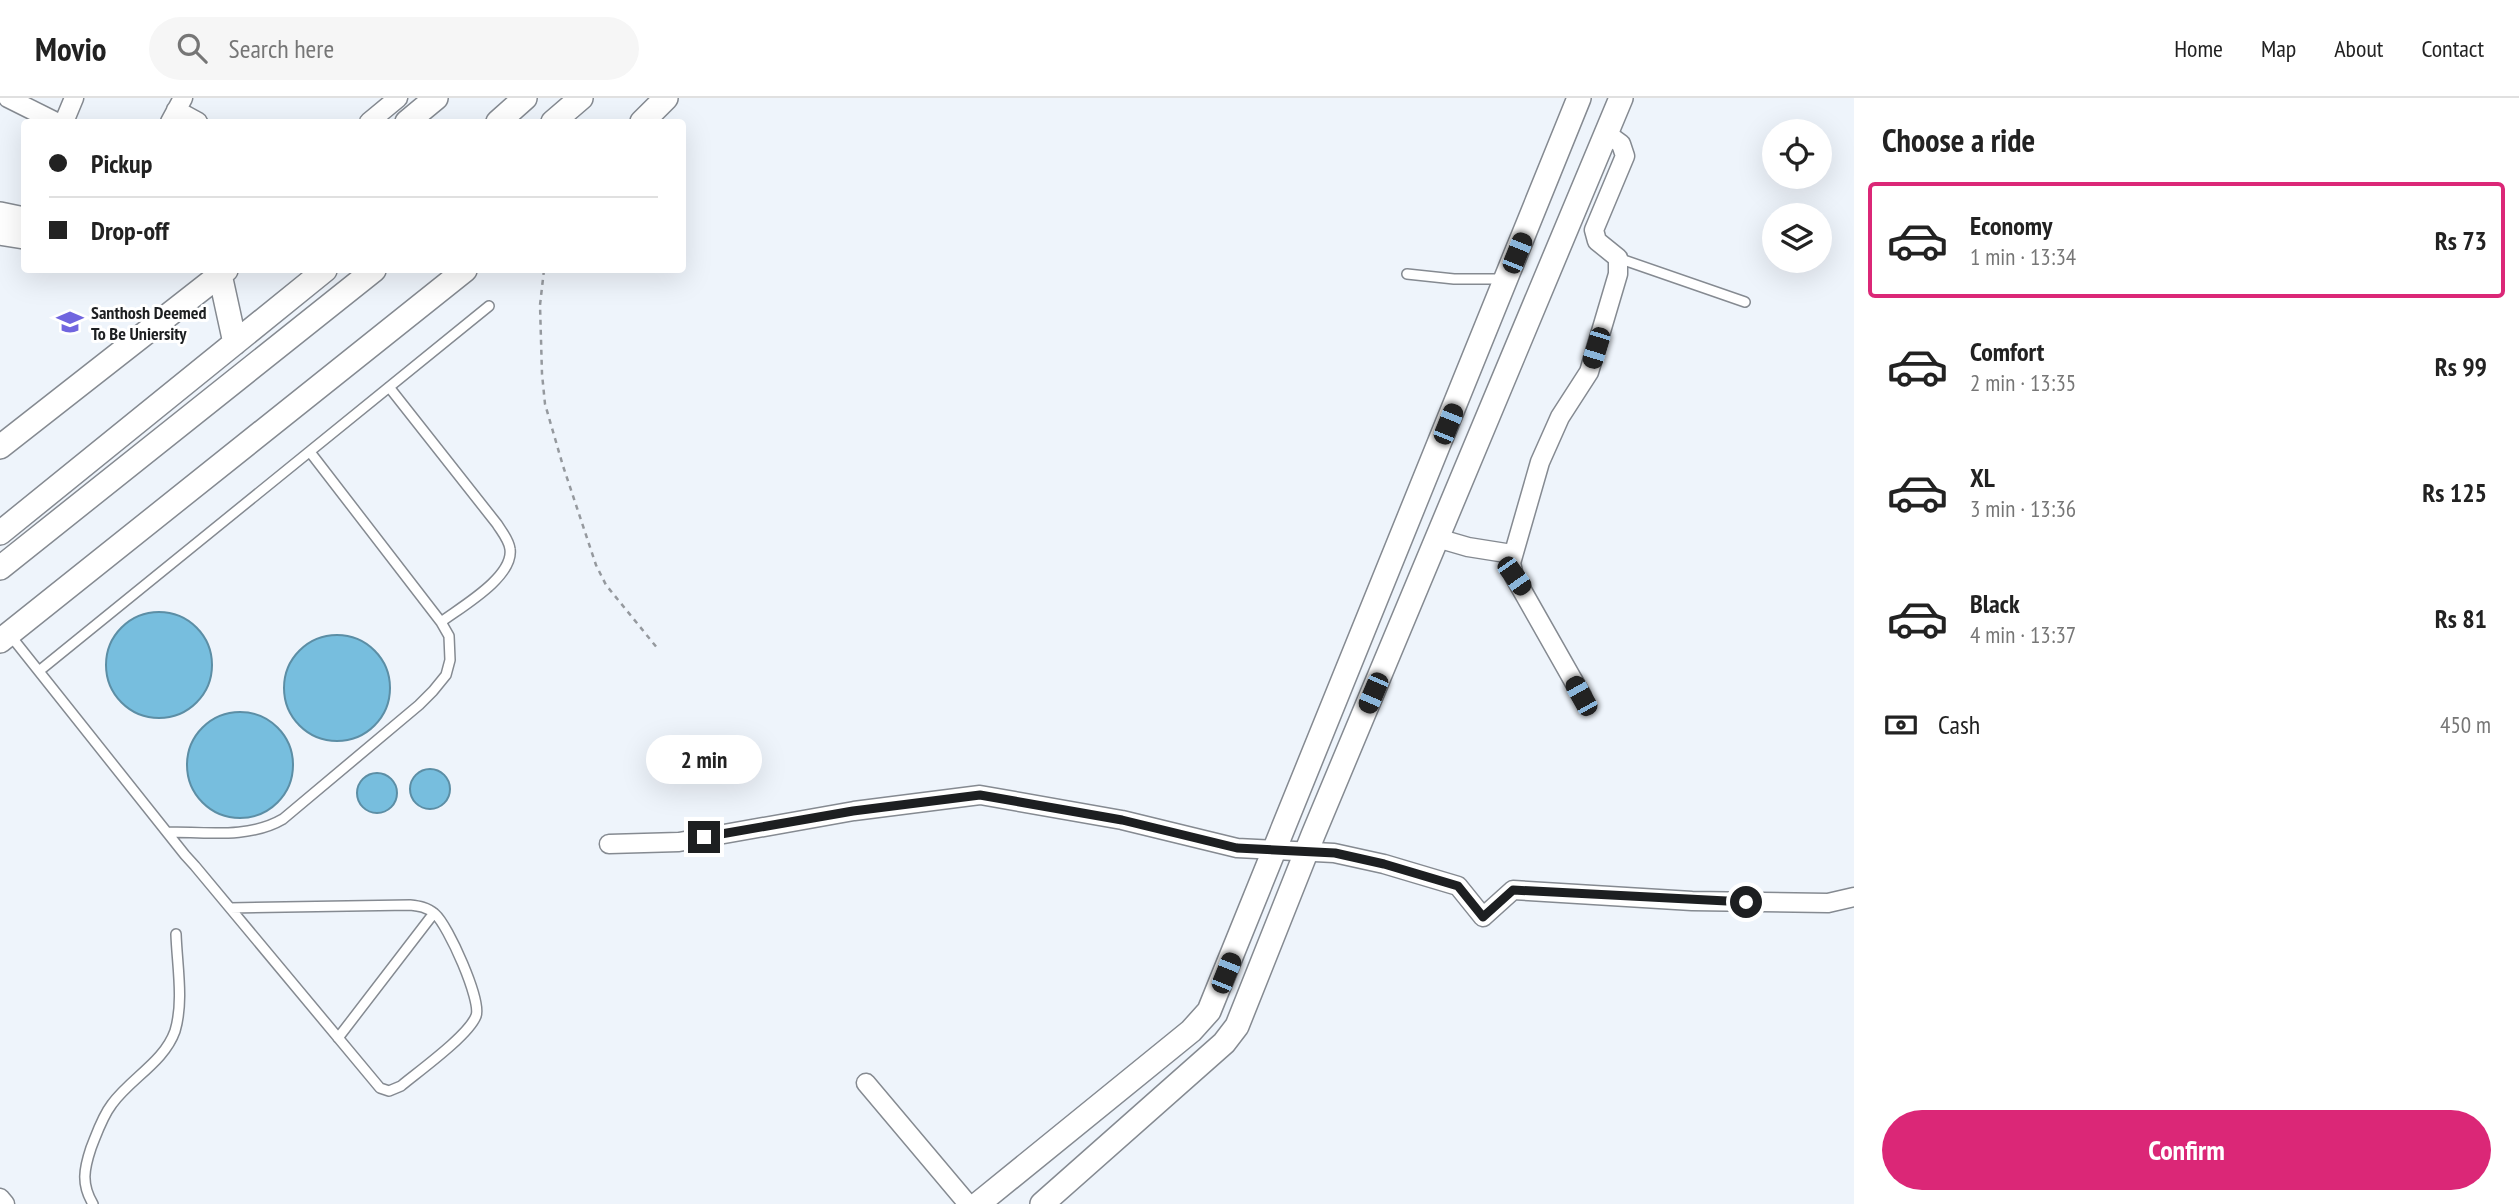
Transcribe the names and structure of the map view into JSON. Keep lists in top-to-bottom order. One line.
{"places":{"school or university":["Santhosh Deemed To Be Uniersity"]},"page":{"header":"Movio","search":"Search here","nav":["Home","Map","About","Contact"],"heading":"Choose a ride","banner":["Pickup","Drop-off"],"list":[{"name":"Economy","note":"1 min · 13:34","value":"Rs 73"},{"name":"Comfort","note":"2 min · 13:35","value":"Rs 99"},{"name":"XL","note":"3 min · 13:36","value":"Rs 125"},{"name":"Black","note":"4 min · 13:37","value":"Rs 81"}],"pay":["Cash","450 m"],"bubble":"2 min","buttons":"Confirm"}}
